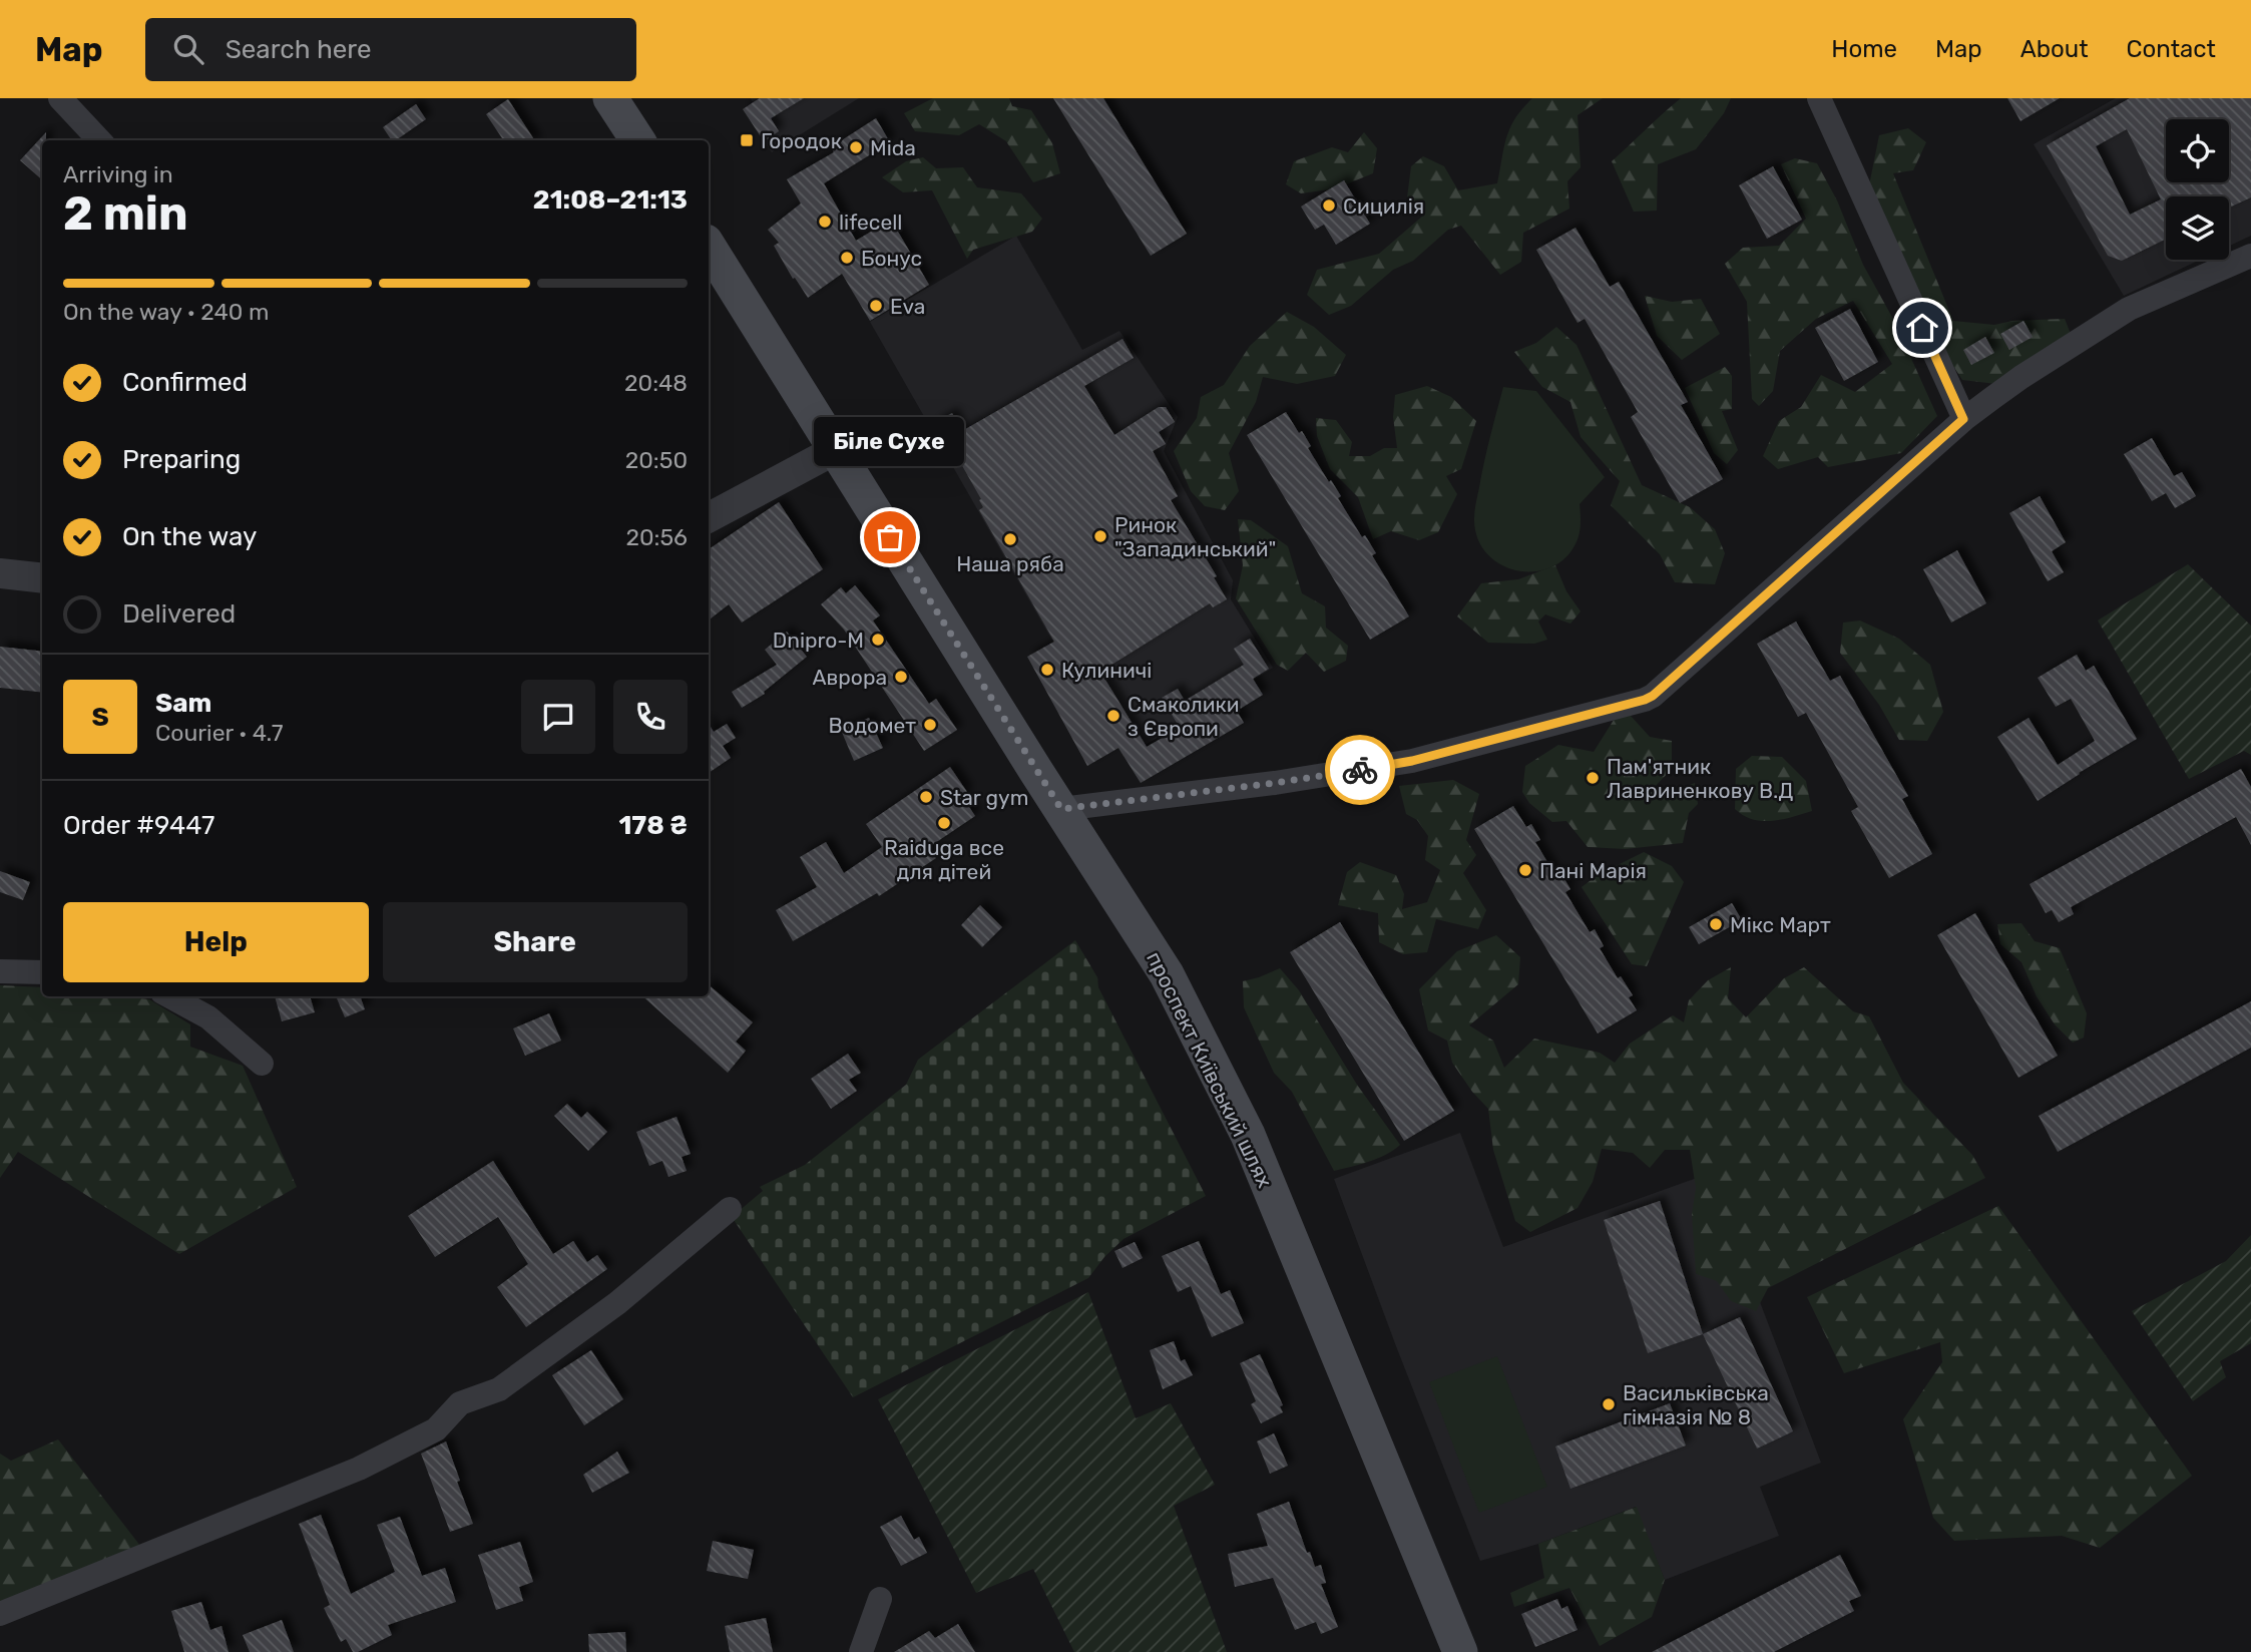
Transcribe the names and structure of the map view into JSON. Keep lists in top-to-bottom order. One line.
{"streets":{"main road":["проспект Київський шлях"]},"places":{"transit":["Городок"],"other":["Mida","Сицилія","lifecell","Бонус","Eva","Ринок \"Западинський\"","Біле Сухе","Наша ряба","Dnipro-M","Кулиничі","Аврора","Смаколики з Європи","Водомет","Пам'ятник Лавриненкову В.Д","Star gym","Raiduga все для дітей","Панi Марiя","Мікс Март","Васильківська гімназія № 8"]},"page":{"header":"Map","search":"Search here","nav":["Home","Map","About","Contact"],"heading":["2 min","Arriving in","21:08–21:13"],"panel":["Sam","Courier · 4.7","Order #9447","178 ₴"],"bar":"On the way · 240 m","list":[["Confirmed","20:48"],["Preparing","20:50"],["On the way","20:56"],"Delivered"],"bubble":"Біле Сухе","round":"S","buttons":["Help","Share"]}}
